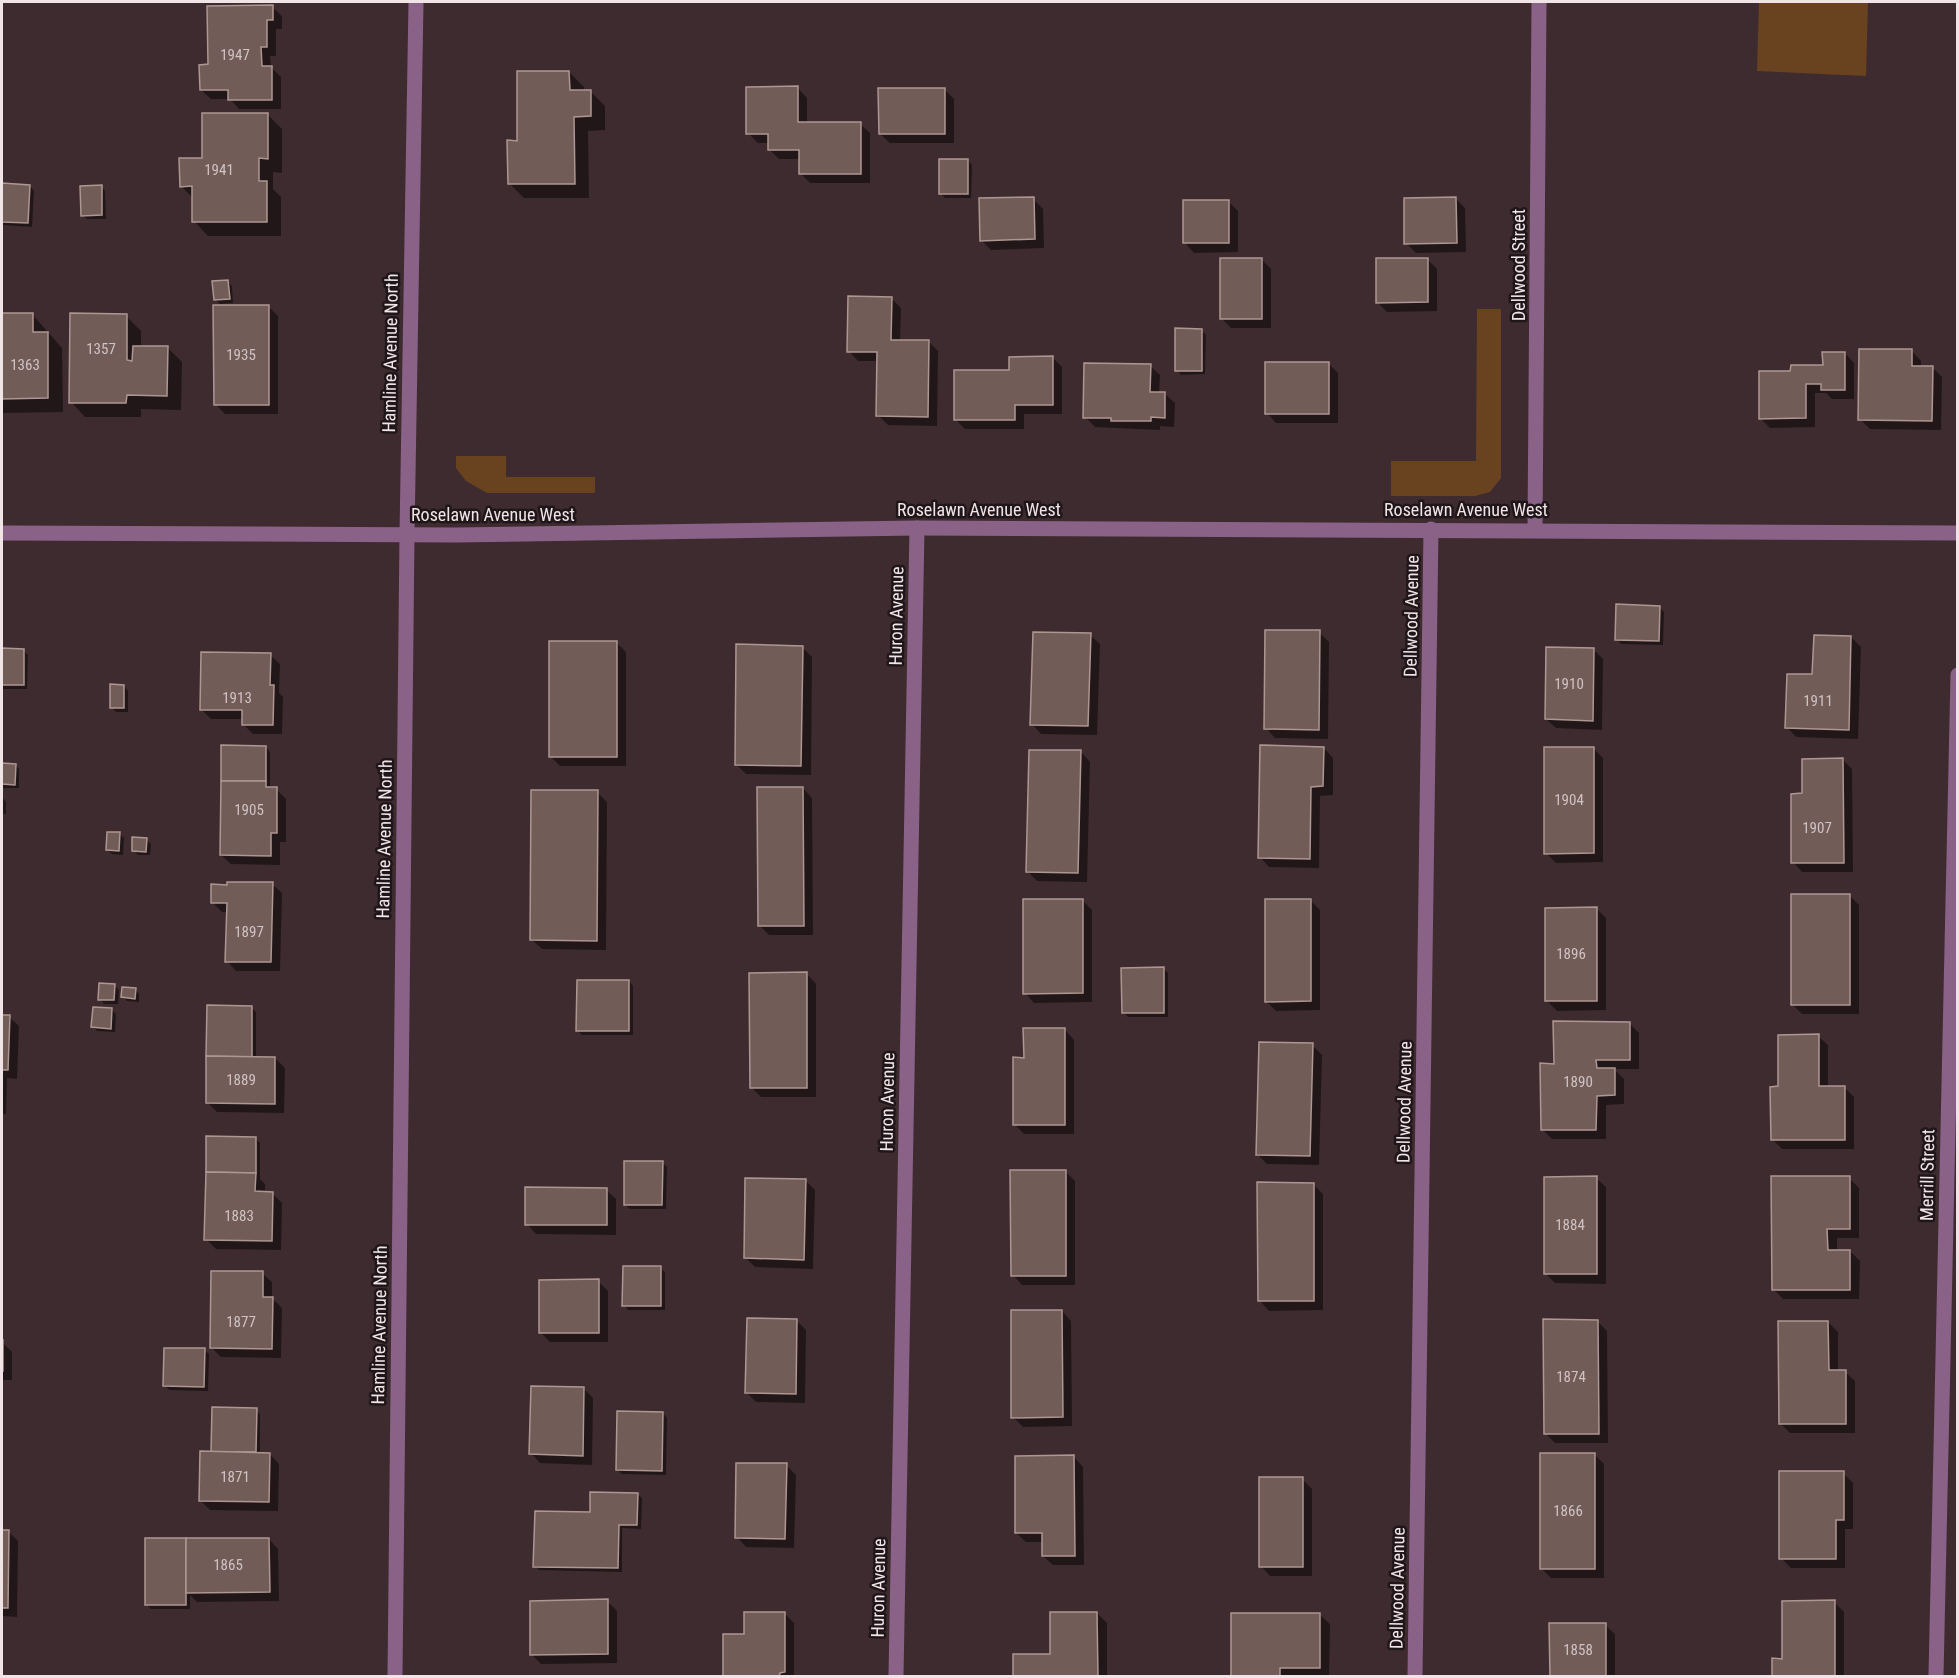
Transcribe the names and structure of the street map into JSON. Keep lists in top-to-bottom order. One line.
{"streets":{"street":["Dellwood Street","Hamline Avenue North","Roselawn Avenue West","Huron Avenue","Dellwood Avenue","Merrill Street"]},"crossings":[["Dellwood Street","Roselawn Avenue West"],["Hamline Avenue North","Roselawn Avenue West"],["Roselawn Avenue West","Huron Avenue"],["Roselawn Avenue West","Dellwood Avenue"]],"house_numbers":["1947","1941","1357","1935","1363","1910","1913","1911","1904","1905","1907","1897","1896","1889","1890","1883","1884","1877","1874","1871","1866","1865","1858"]}
